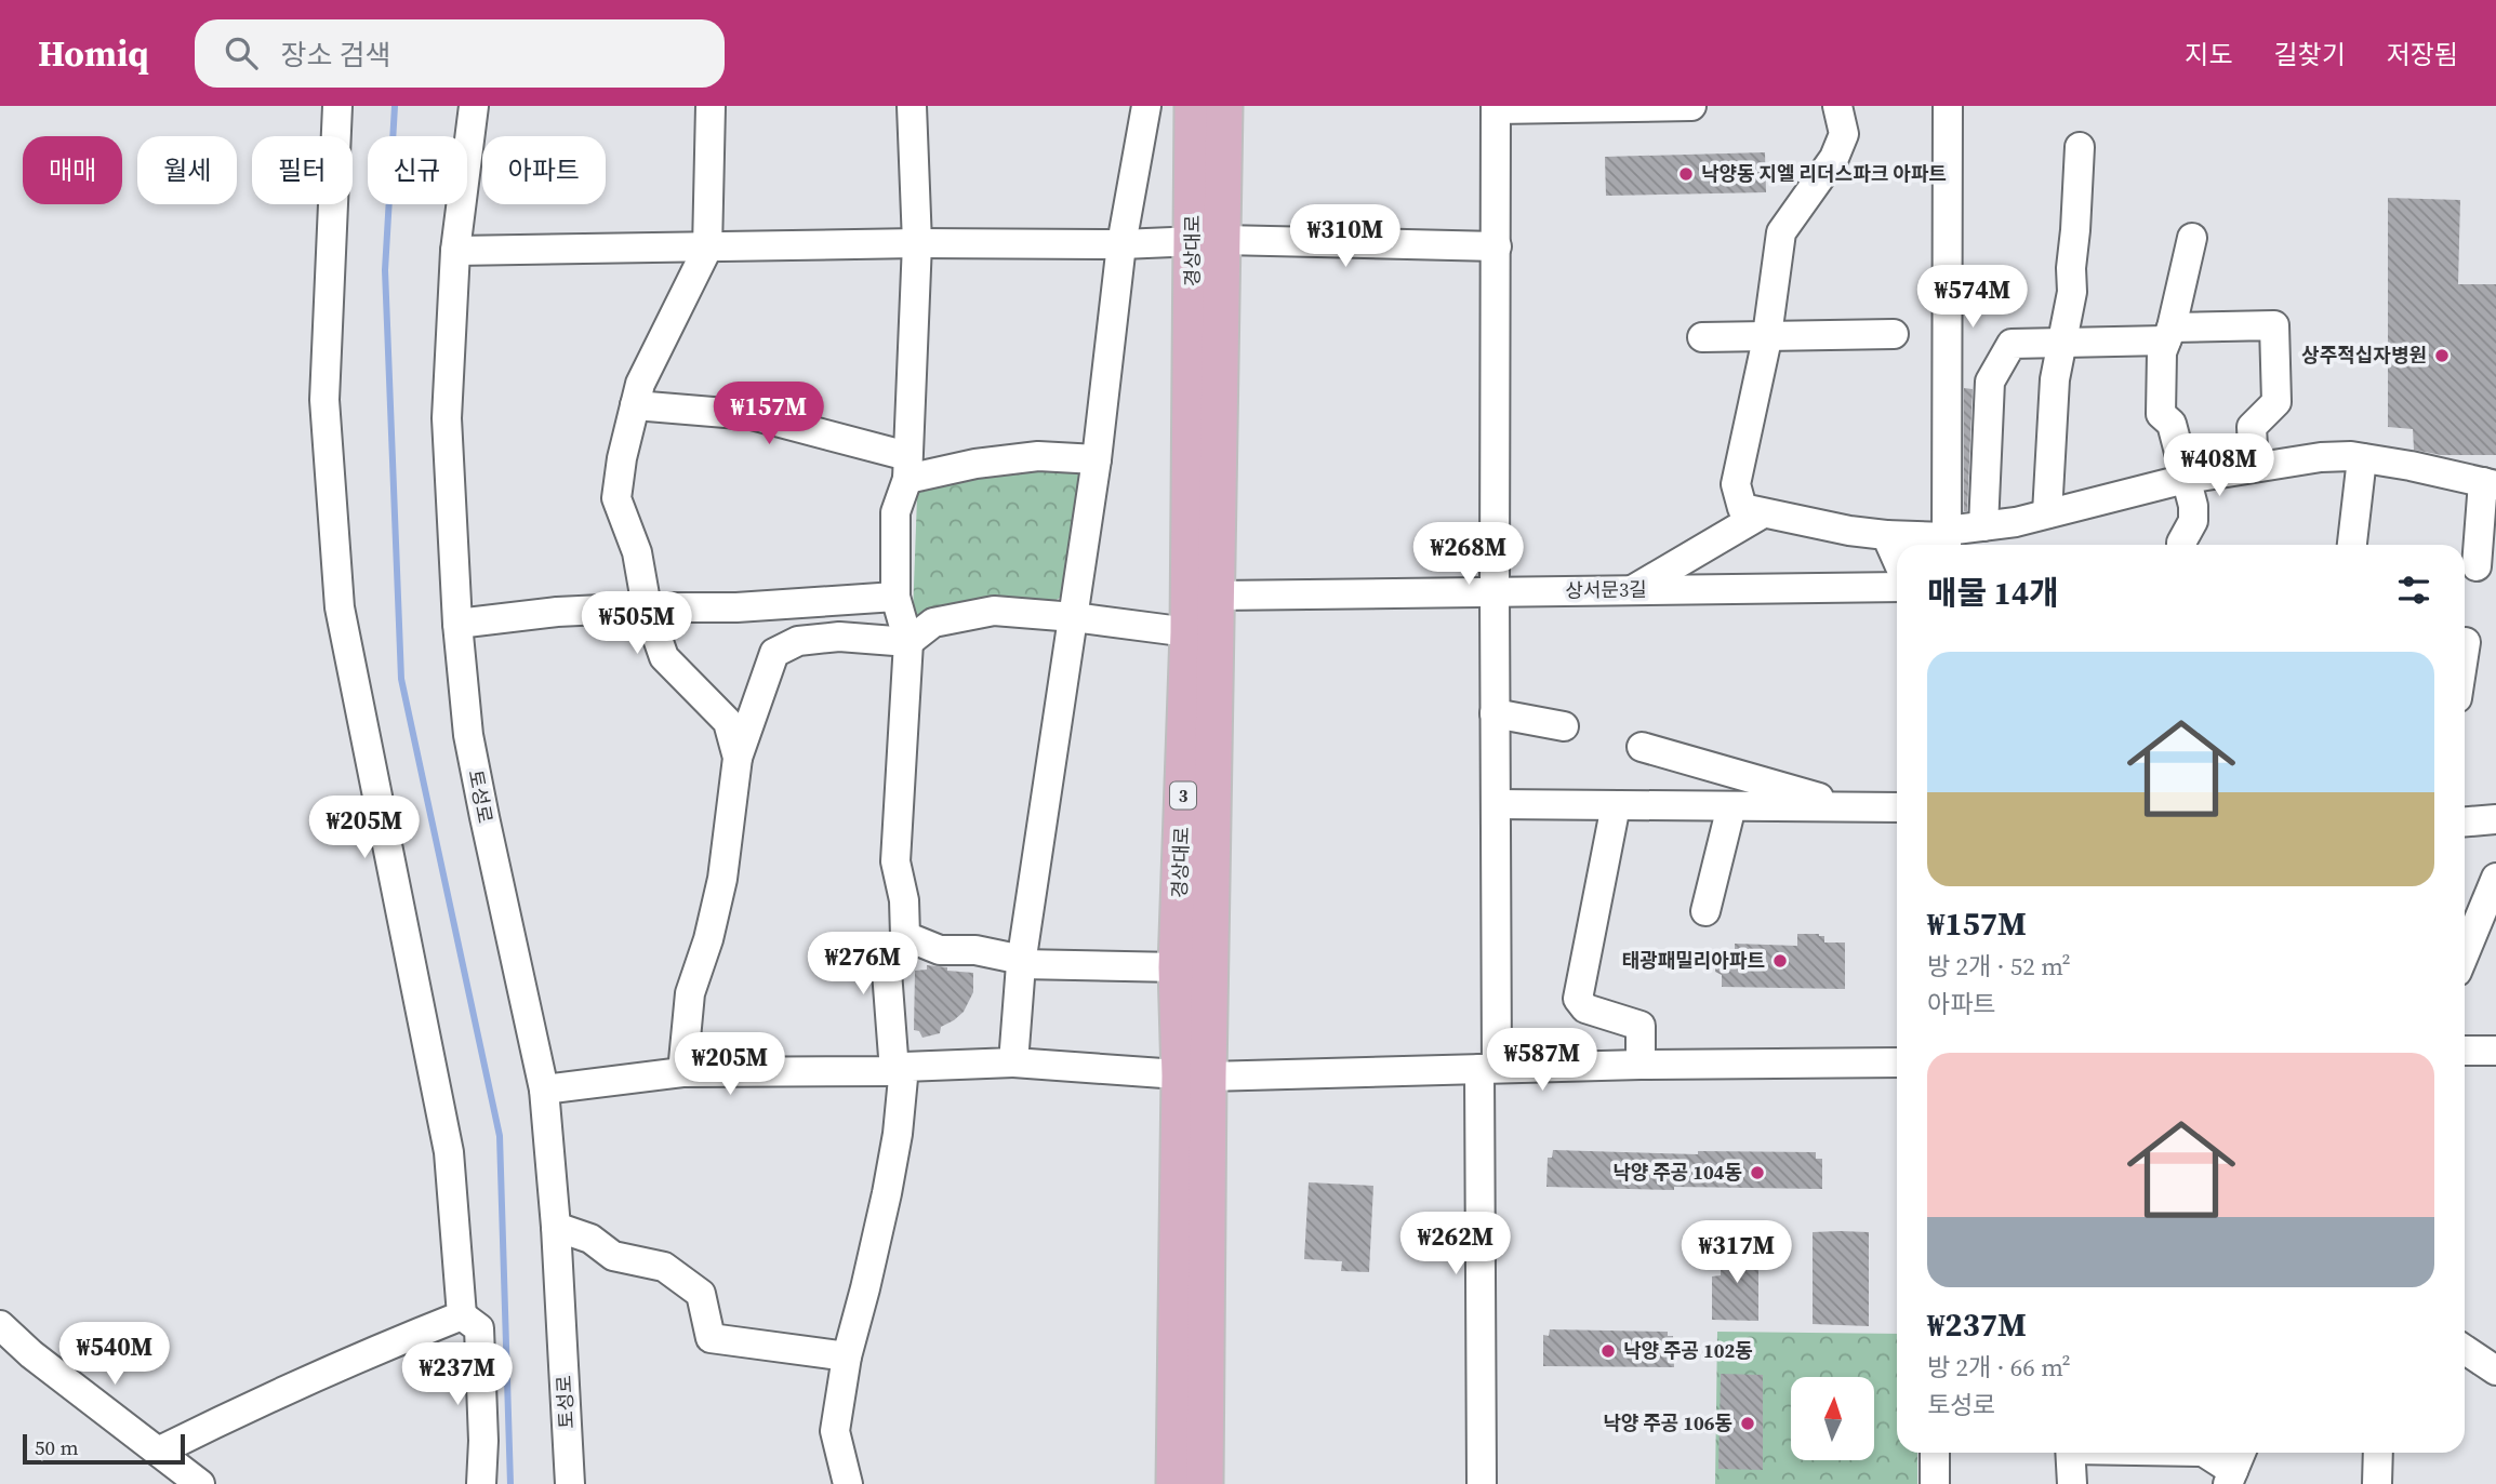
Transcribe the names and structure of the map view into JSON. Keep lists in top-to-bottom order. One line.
{"streets":{"main road":["경상대로","3"],"street":["상서문3길","토성로"]},"crossings":[["경상대로","상서문3길"]],"places":["낙양동 지엘 리더스파크 아파트","상주적십자병원","태광패밀리아파트","낙양 주공 104동","낙양 주공 102동","낙양 주공 106동"],"scale_bar":"50 m","north":"top","page":{"header":"Homiq","search":"장소 검색","nav":["지도","길찾기","저장됨"],"chip":["매매","월세","필터","신규","아파트"],"price":["₩310M","₩574M","₩157M","₩408M","₩268M","₩505M","₩205M","₩276M","₩587M","₩205M","₩262M","₩317M","₩540M","₩237M"],"heading":"매물 14개","list":[{"name":"₩157M","note":"방 2개 · 52 m² · 아파트"},{"name":"₩237M","note":"방 2개 · 66 m² · 토성로"}],"scale":"50 m"}}
